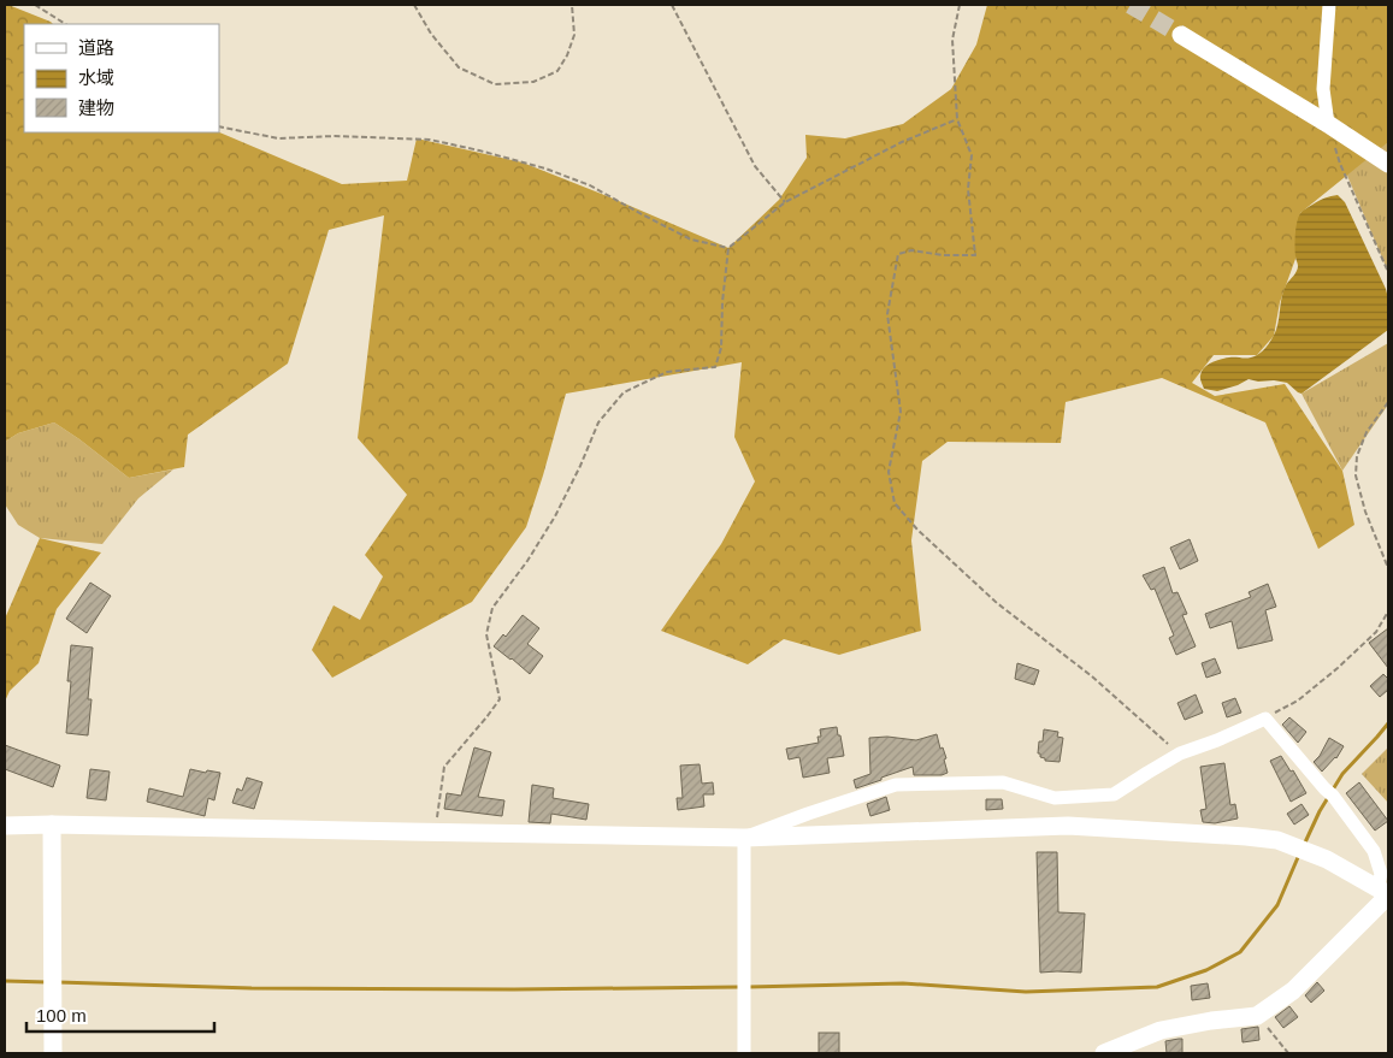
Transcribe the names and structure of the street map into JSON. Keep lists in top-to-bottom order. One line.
{"legend":["道路","水域","建物"],"scale_bar":"100 m"}
